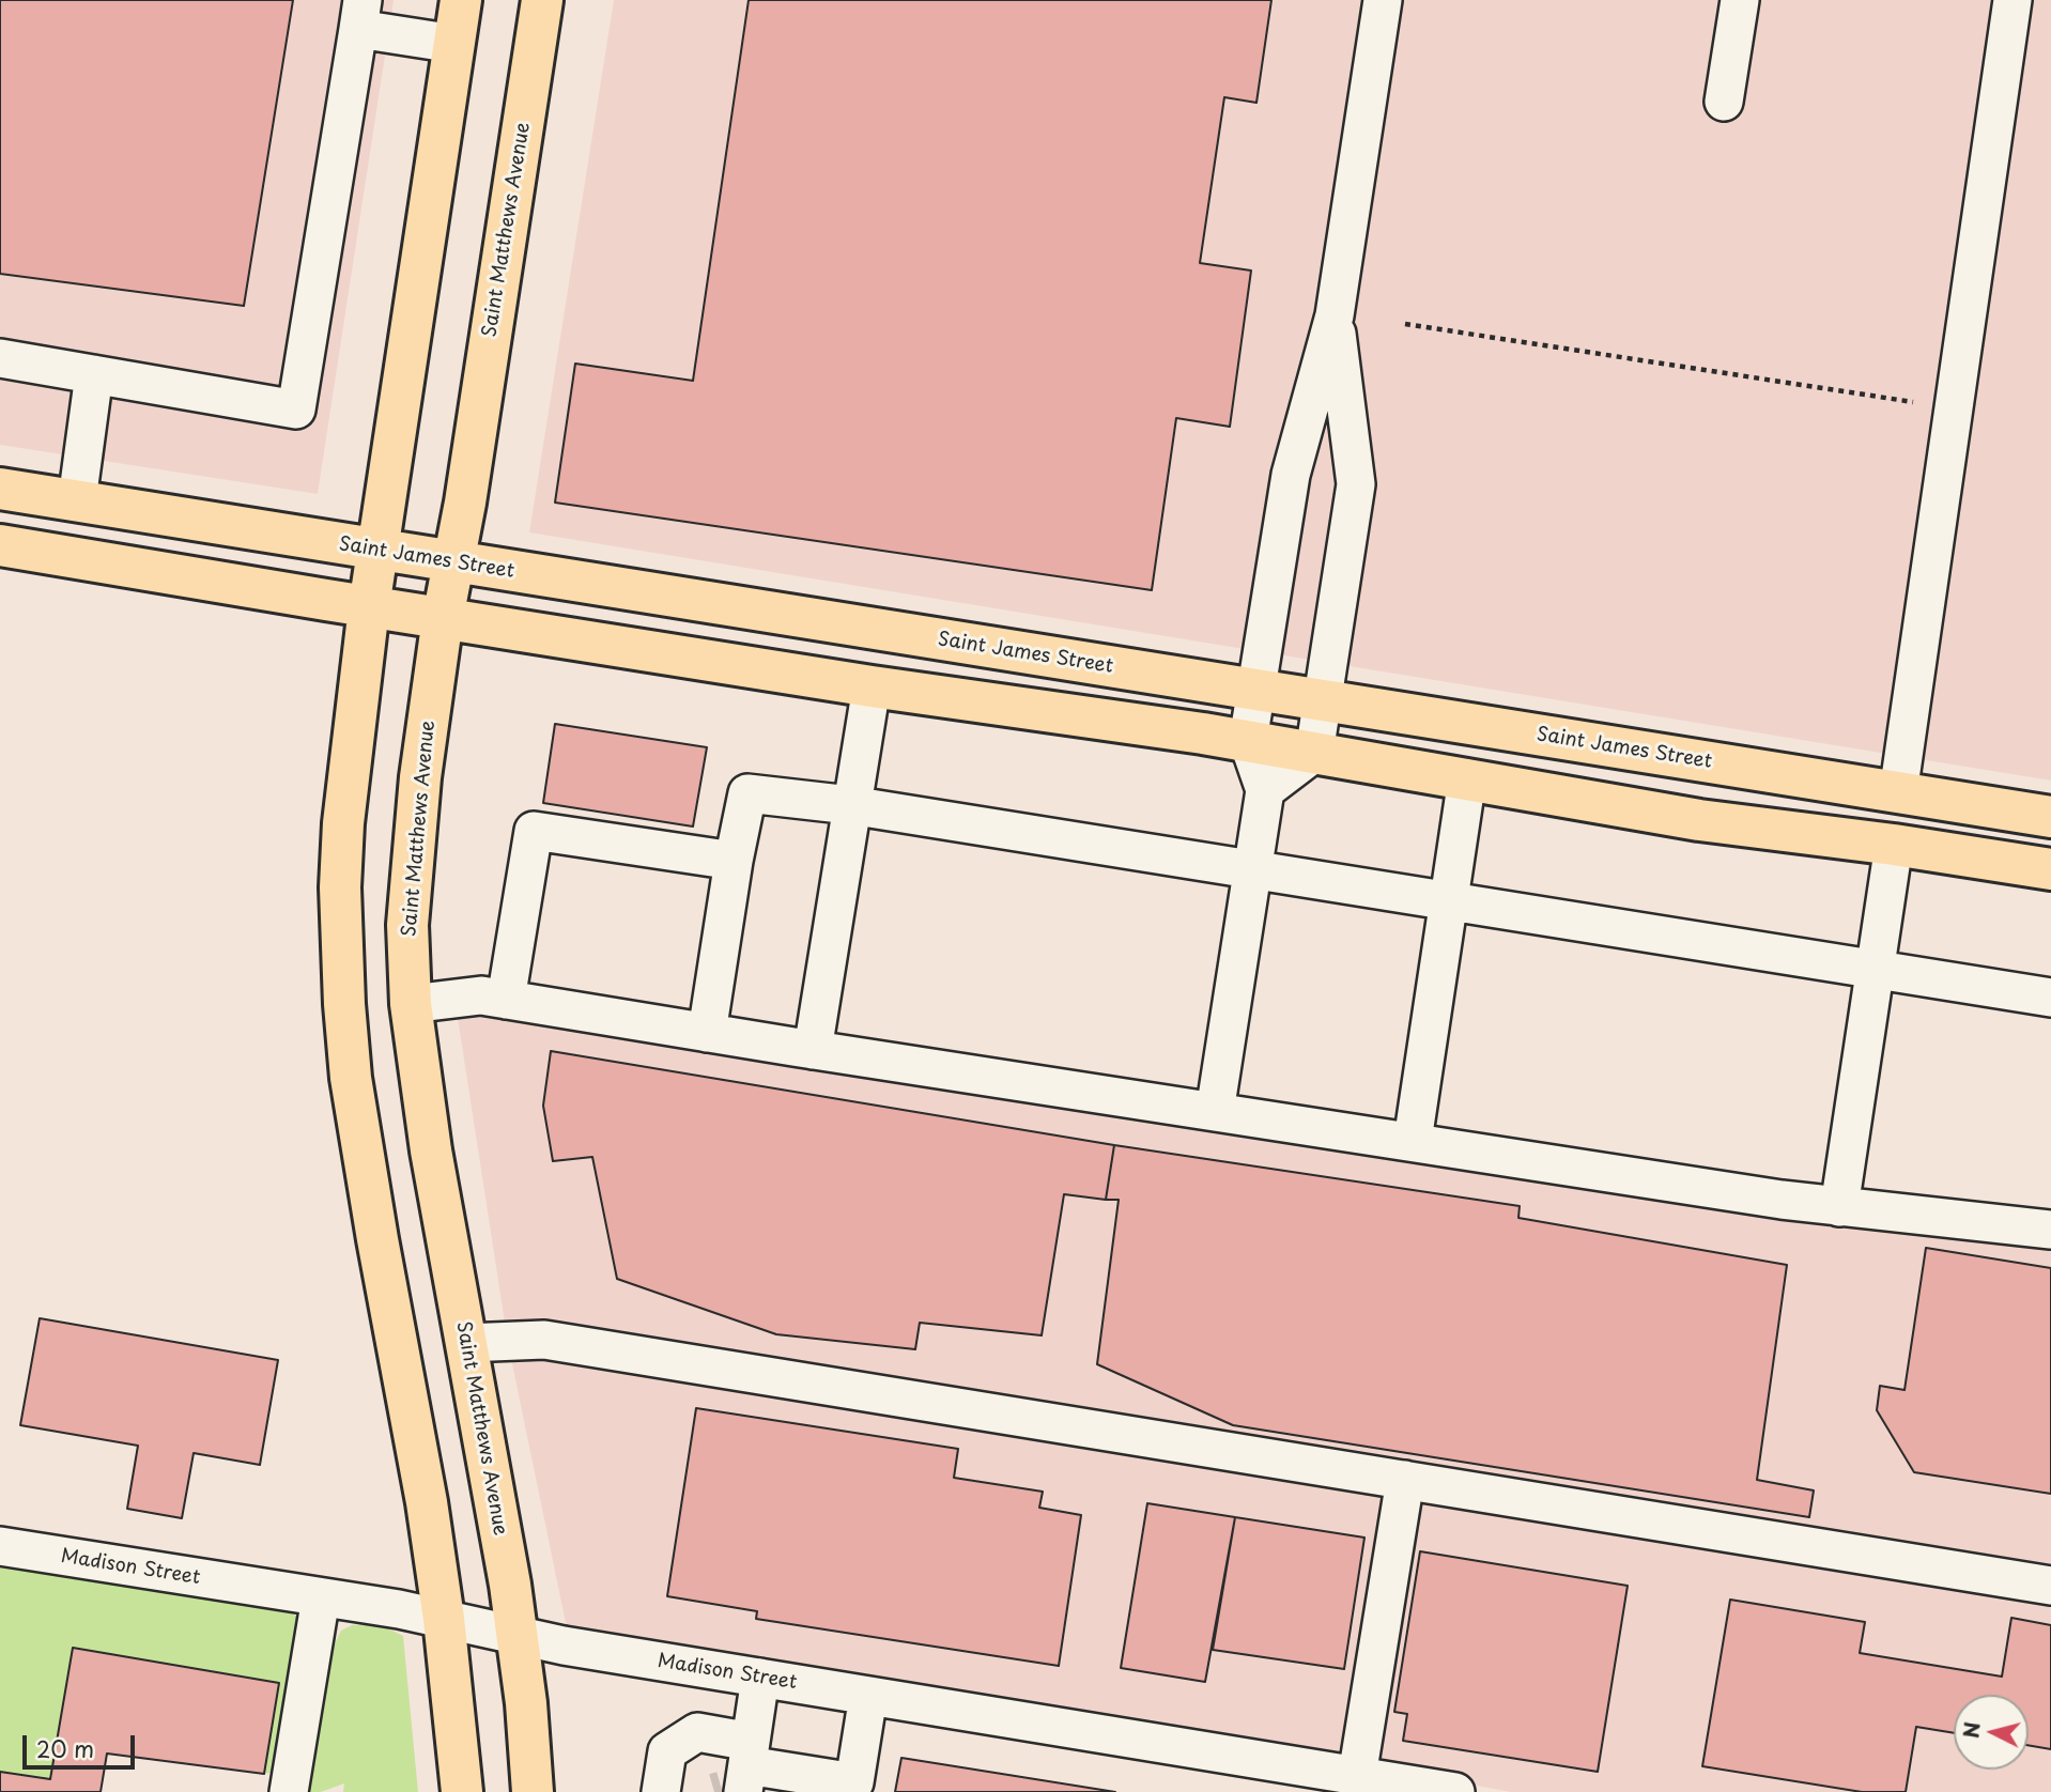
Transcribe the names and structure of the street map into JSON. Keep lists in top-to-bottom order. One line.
{"streets":{"main road":["Saint Matthews Avenue","Saint James Street"],"street":["Madison Street"]},"crossings":[["Saint Matthews Avenue","Saint James Street"],["Saint Matthews Avenue","Madison Street"]],"scale_bar":"20 m","north":"left"}
